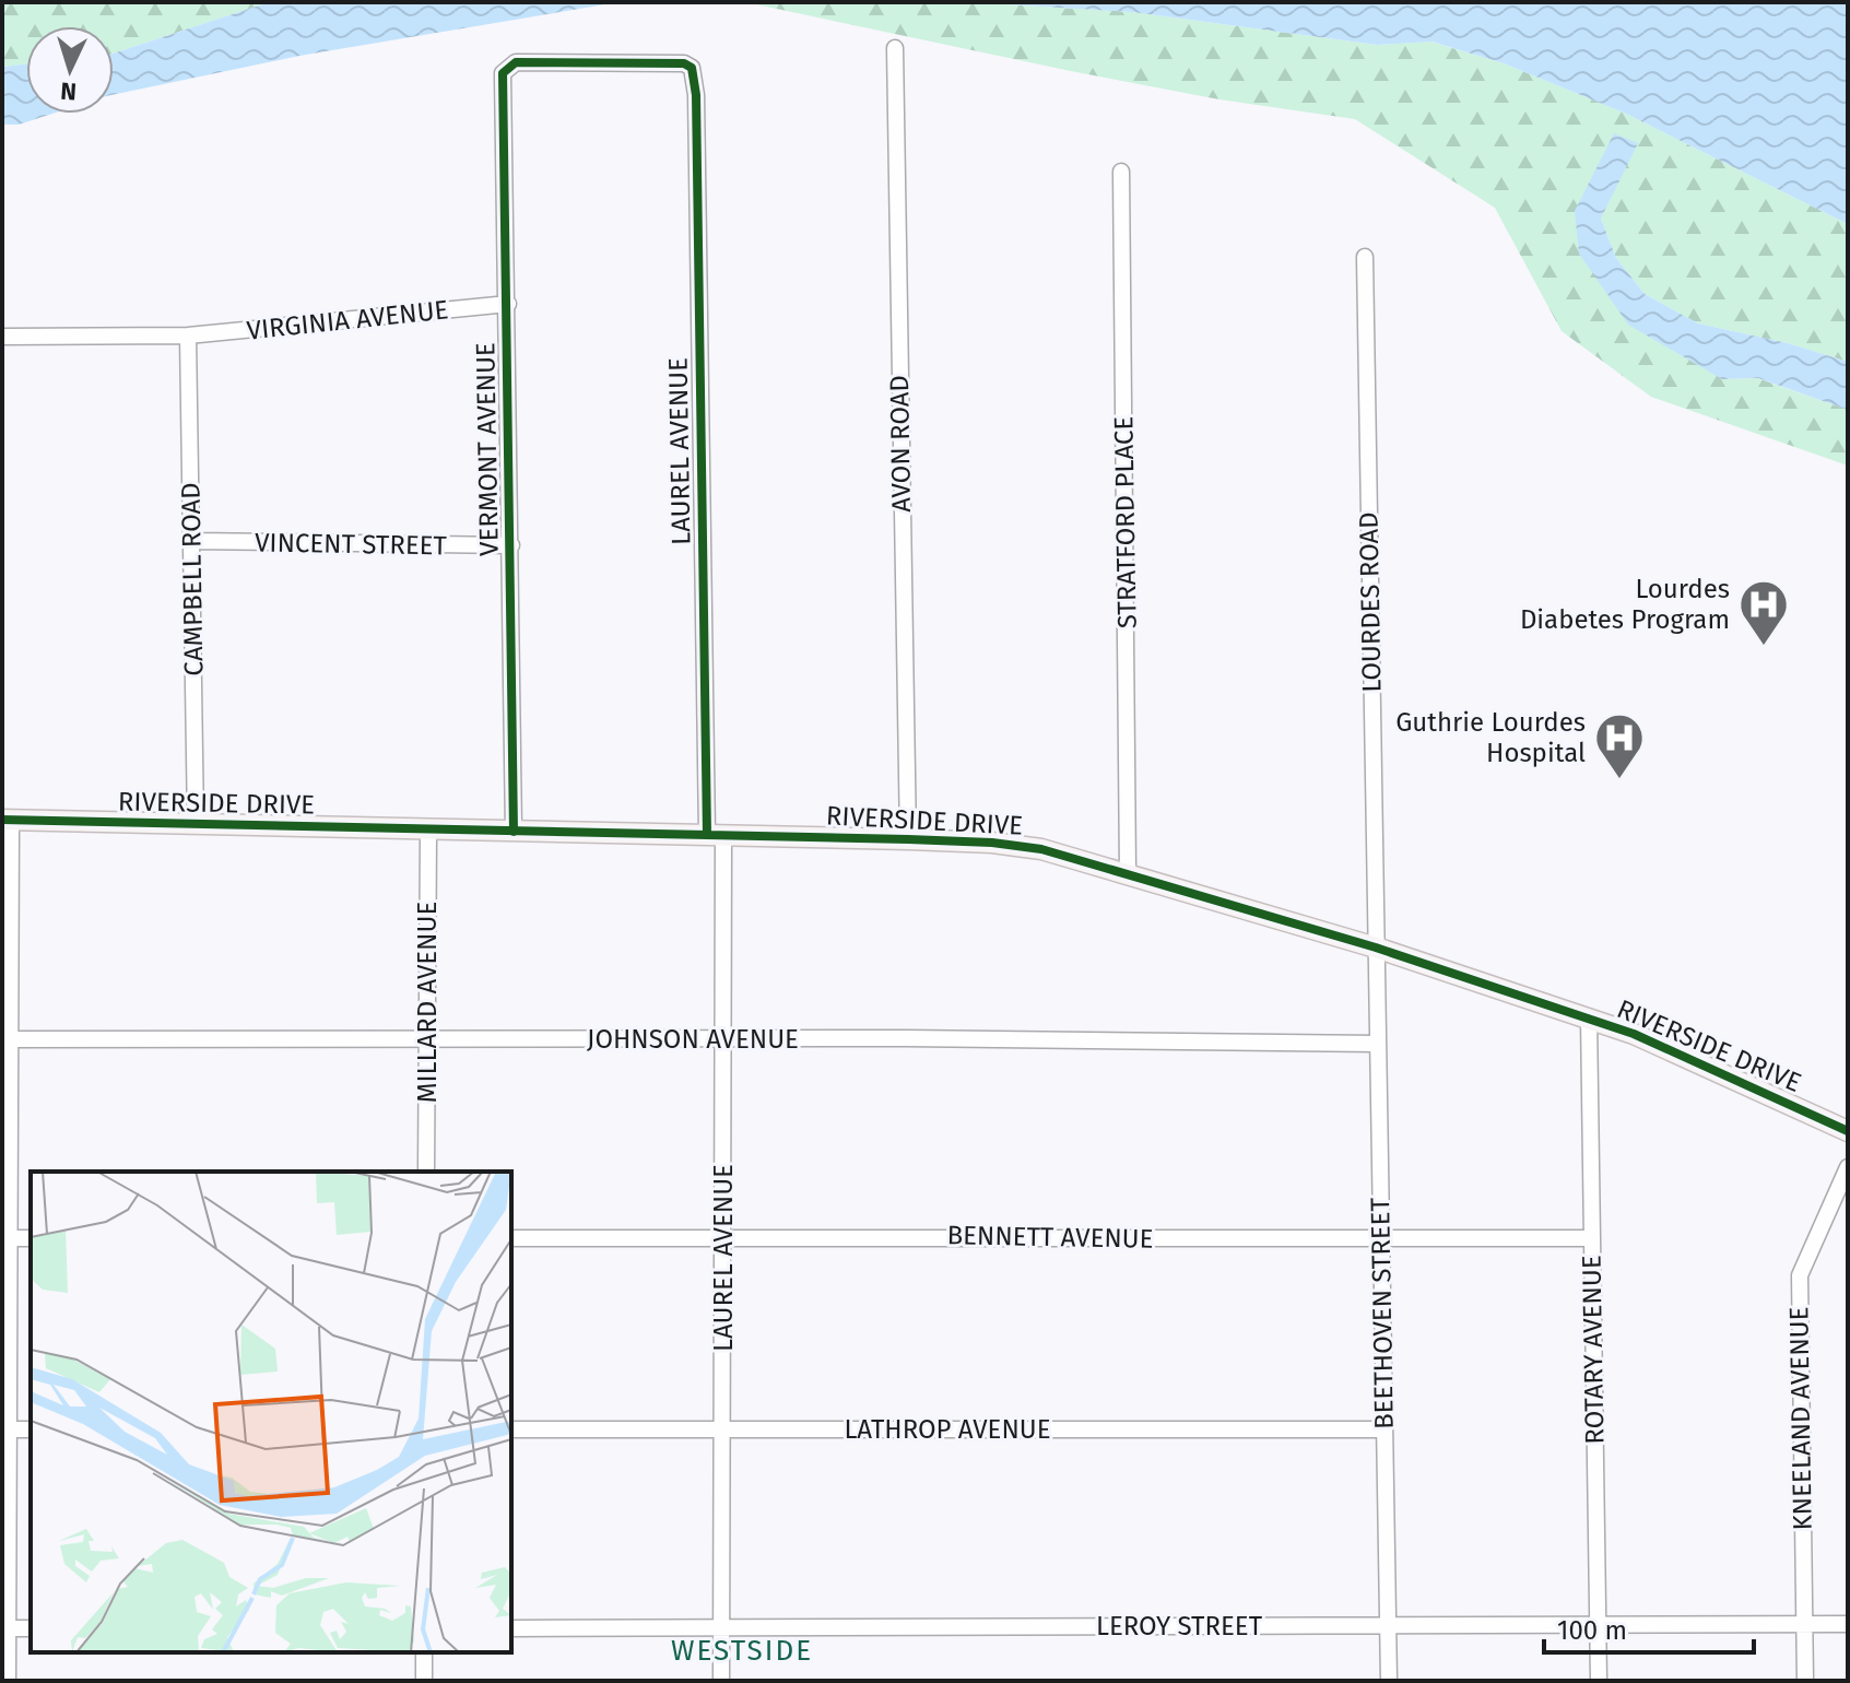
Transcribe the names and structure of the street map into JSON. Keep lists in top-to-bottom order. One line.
{"streets":{"main road":["RIVERSIDE DRIVE"],"street":["VIRGINIA AVENUE","AVON ROAD","VERMONT AVENUE","LAUREL AVENUE","STRATFORD PLACE","VINCENT STREET","CAMPBELL ROAD","LOURDES ROAD","MILLARD AVENUE","JOHNSON AVENUE","BENNETT AVENUE","BEETHOVEN STREET","ROTARY AVENUE","KNEELAND AVENUE","LATHROP AVENUE","LEROY STREET"]},"crossings":[["VIRGINIA AVENUE","VERMONT AVENUE"],["VIRGINIA AVENUE","CAMPBELL ROAD"],["AVON ROAD","RIVERSIDE DRIVE"],["VERMONT AVENUE","LAUREL AVENUE"],["VERMONT AVENUE","VINCENT STREET"],["VERMONT AVENUE","RIVERSIDE DRIVE"],["LAUREL AVENUE","RIVERSIDE DRIVE"],["LAUREL AVENUE","JOHNSON AVENUE"],["LAUREL AVENUE","BENNETT AVENUE"],["LAUREL AVENUE","LATHROP AVENUE"],["LAUREL AVENUE","LEROY STREET"],["STRATFORD PLACE","RIVERSIDE DRIVE"],["VINCENT STREET","CAMPBELL ROAD"],["CAMPBELL ROAD","RIVERSIDE DRIVE"],["LOURDES ROAD","RIVERSIDE DRIVE"],["LOURDES ROAD","BEETHOVEN STREET"],["RIVERSIDE DRIVE","MILLARD AVENUE"],["RIVERSIDE DRIVE","BEETHOVEN STREET"],["RIVERSIDE DRIVE","ROTARY AVENUE"],["MILLARD AVENUE","JOHNSON AVENUE"],["JOHNSON AVENUE","BEETHOVEN STREET"],["BENNETT AVENUE","BEETHOVEN STREET"],["BENNETT AVENUE","ROTARY AVENUE"],["BEETHOVEN STREET","LATHROP AVENUE"],["BEETHOVEN STREET","LEROY STREET"],["ROTARY AVENUE","LEROY STREET"],["KNEELAND AVENUE","LEROY STREET"]],"districts":["WESTSIDE"],"places":{"hospital":["Lourdes Diabetes Program","Guthrie Lourdes Hospital"]},"scale_bar":"100 m","north":"bottom"}
